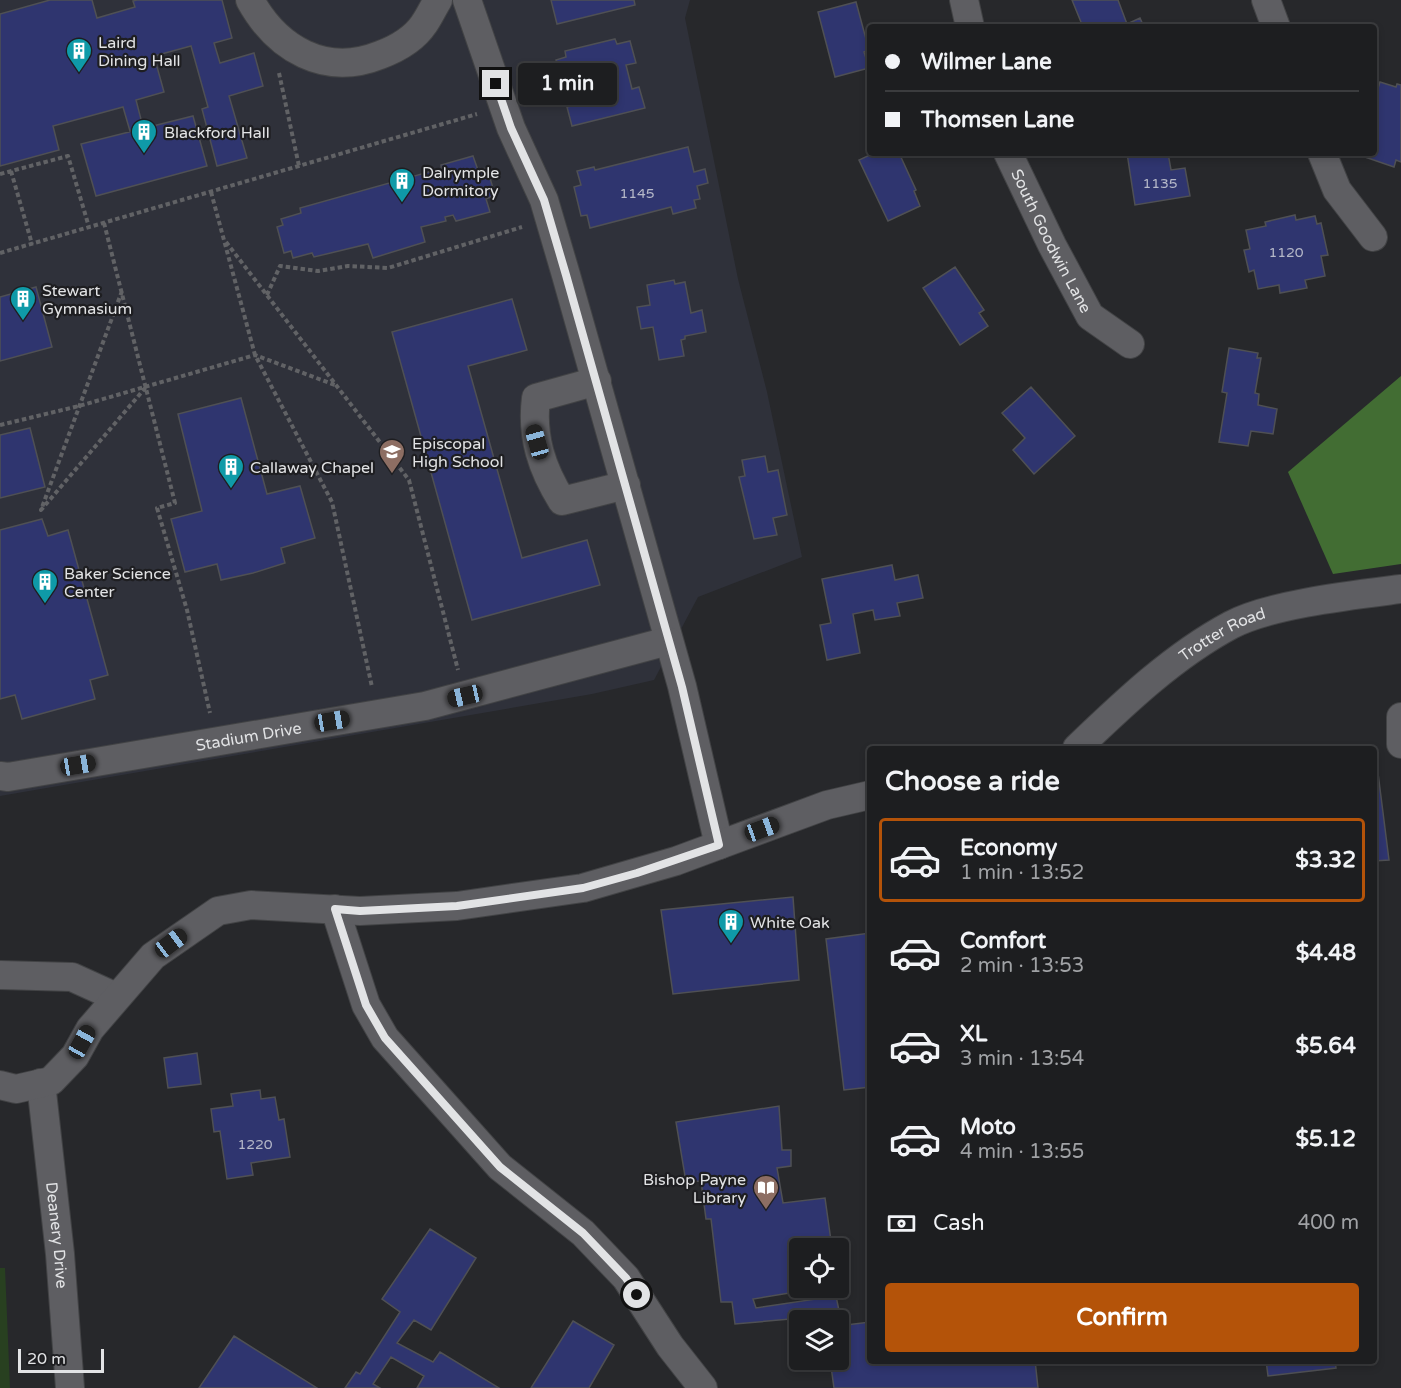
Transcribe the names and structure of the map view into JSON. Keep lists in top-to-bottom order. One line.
{"streets":{"street":["South Goodwin Lane","Trotter Road","Stadium Drive","Deanery Drive"]},"places":{"building":["Laird Dining Hall","Blackford Hall","Dalrymple Dormitory","Stewart Gymnasium","Callaway Chapel","Baker Science Center","White Oak"],"school or university":["Episcopal High School"],"library":["Bishop Payne Library"]},"house_numbers":["1135","1145","1120","1220"],"scale_bar":"20 m","page":{"banner":["Wilmer Lane","Thomsen Lane"],"bubble":"1 min","heading":"Choose a ride","list":[{"name":"Economy","note":"1 min · 13:52","value":"$3.32"},{"name":"Comfort","note":"2 min · 13:53","value":"$4.48"},{"name":"XL","note":"3 min · 13:54","value":"$5.64"},{"name":"Moto","note":"4 min · 13:55","value":"$5.12"}],"pay":["Cash","400 m"],"buttons":"Confirm","scale":"20 m"}}
